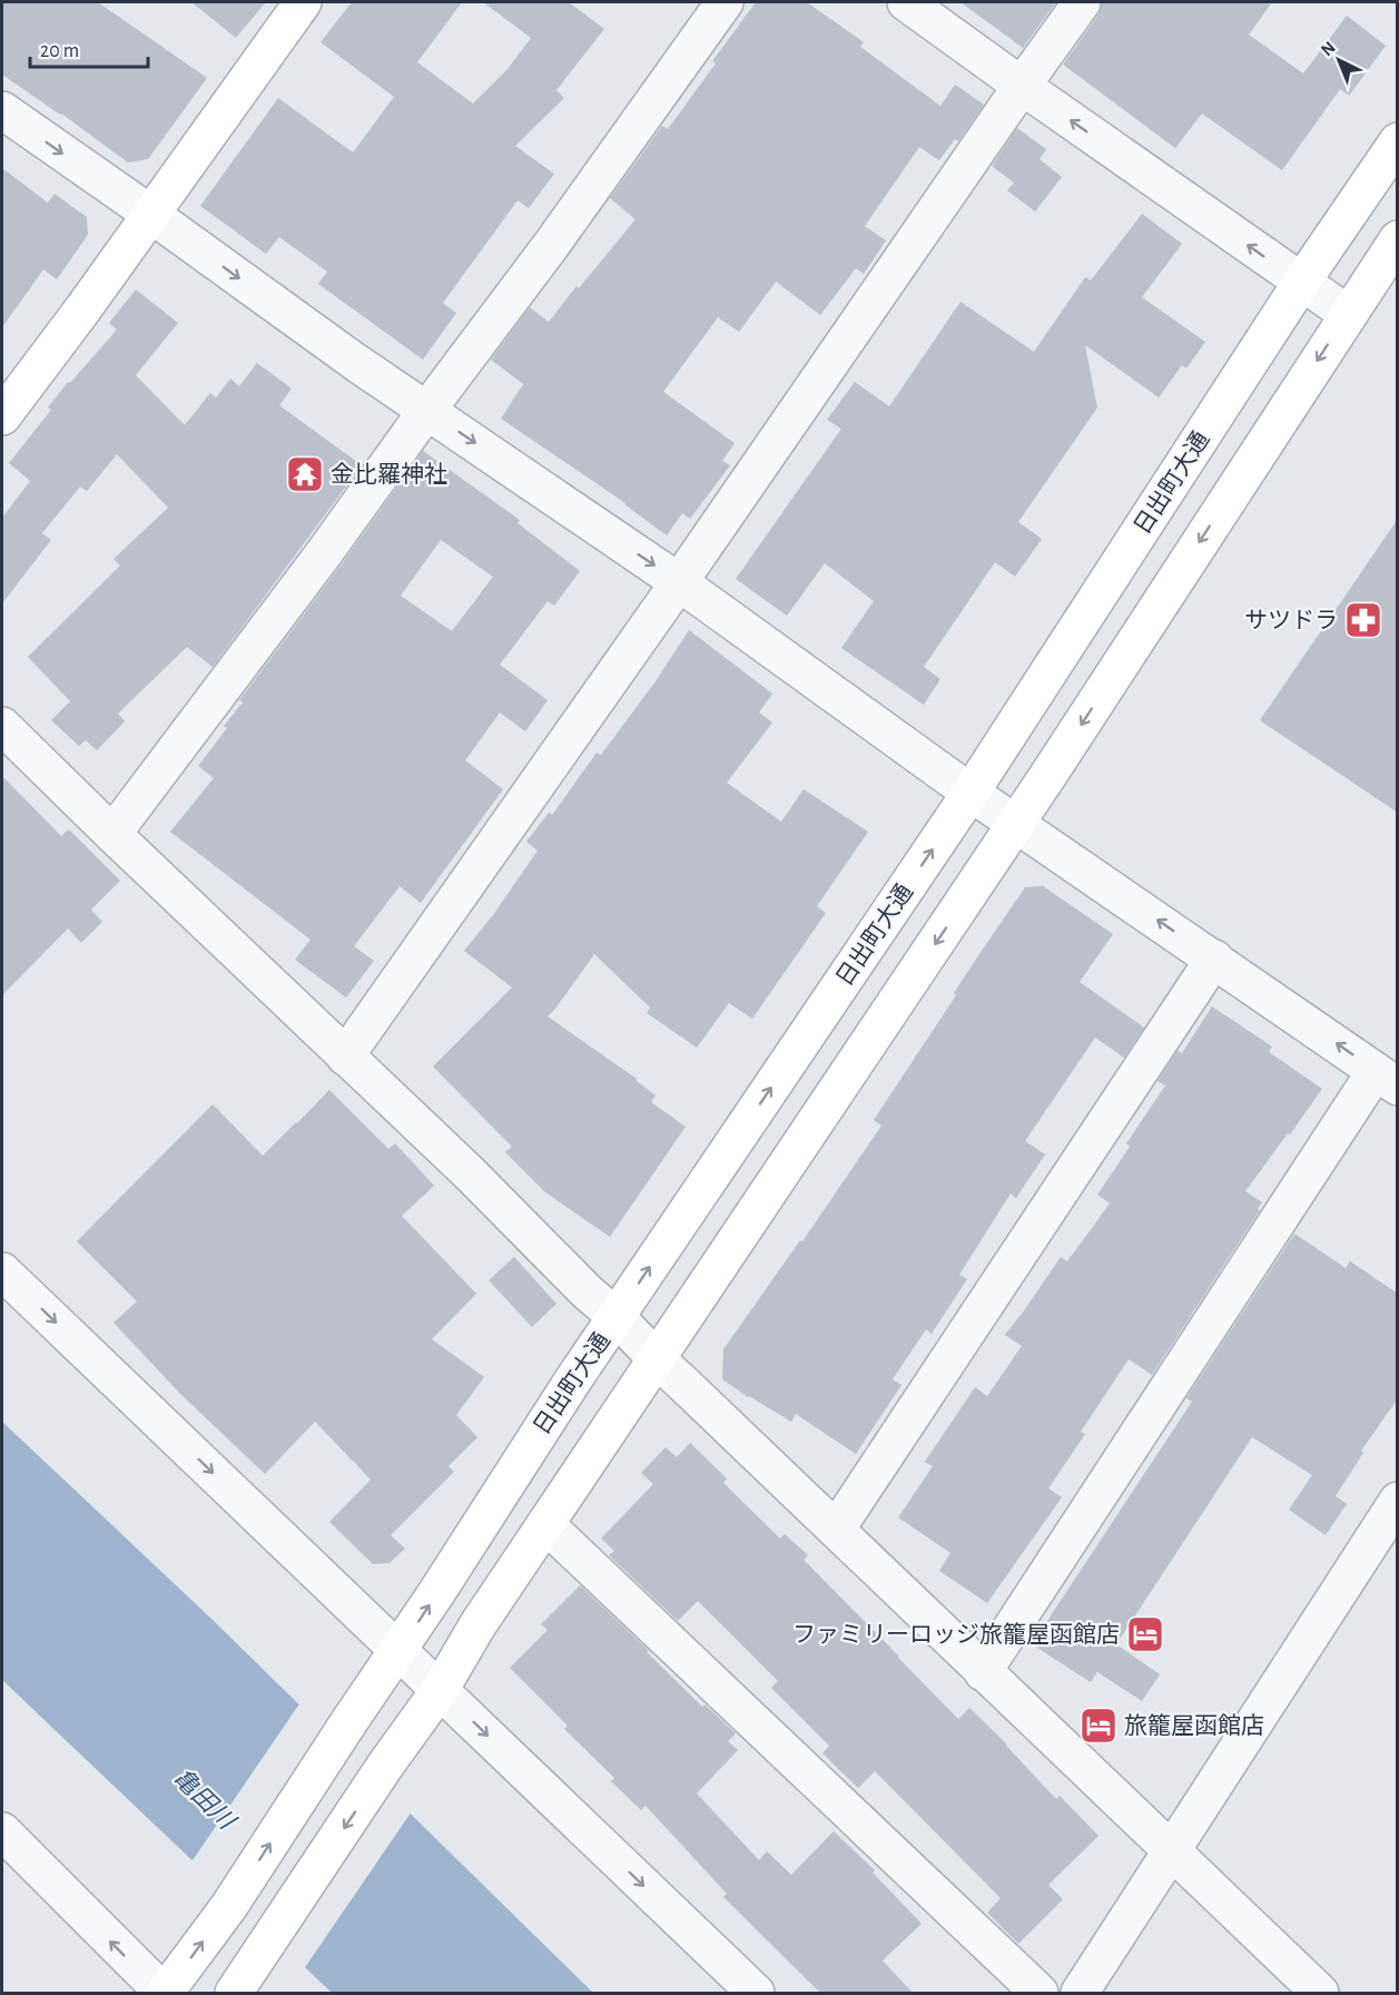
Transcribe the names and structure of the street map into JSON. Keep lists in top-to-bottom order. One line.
{"streets":{"street":["日出町大通"]},"water":["亀田川"],"places":{"temple":["金比羅神社"],"pharmacy":["サツドラ"],"hotel":["ファミリーロッジ旅籠屋函館店","旅籠屋函館店"]},"scale_bar":"20 m","north":"top left"}
